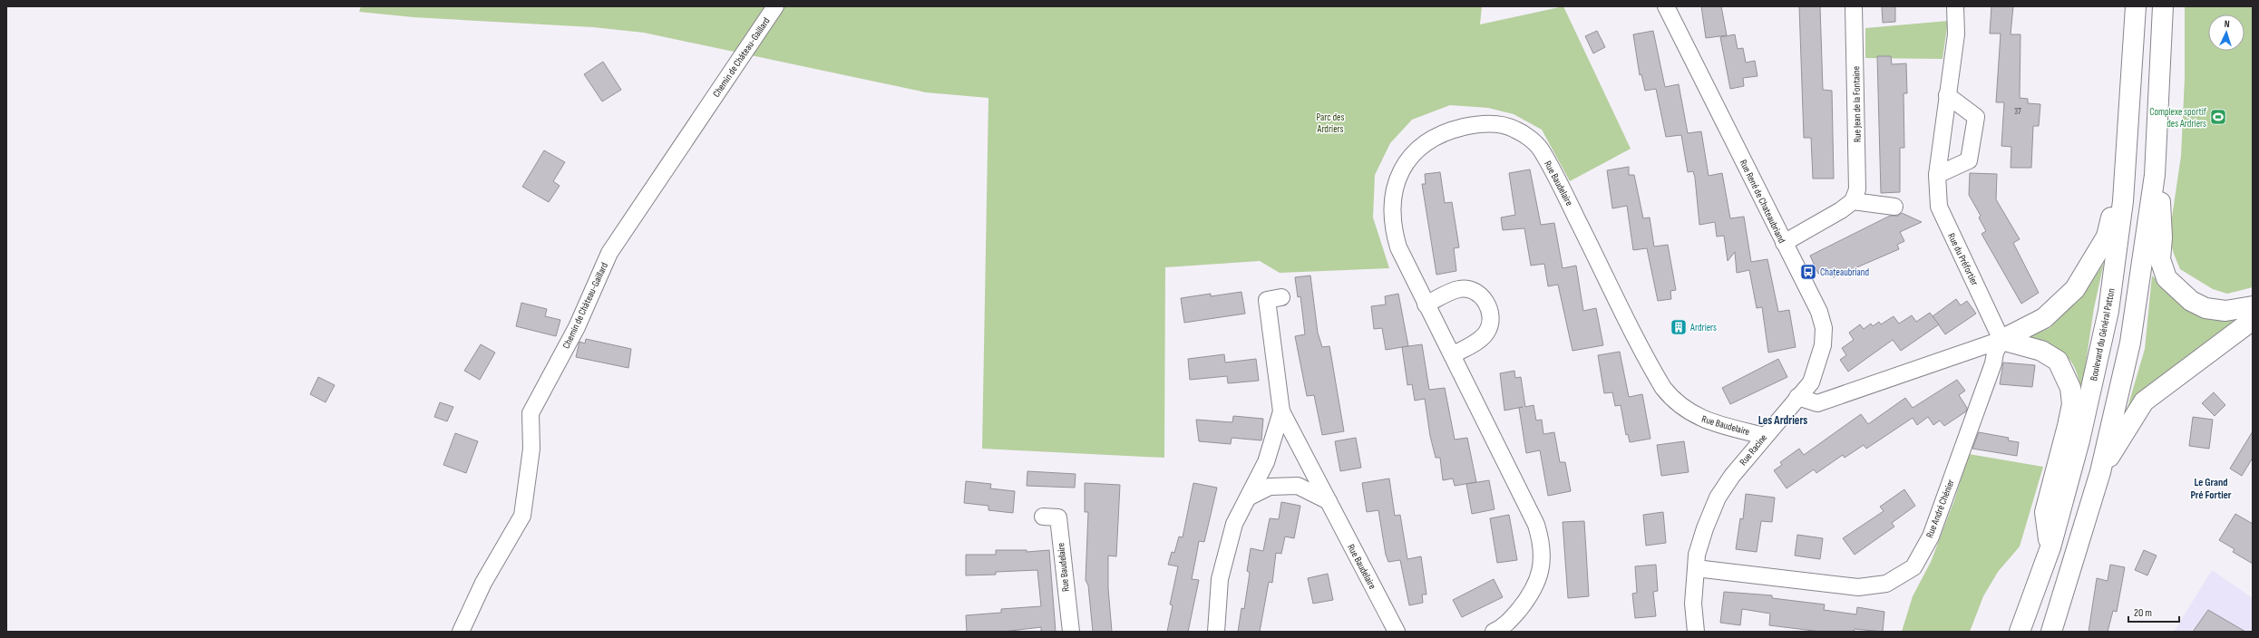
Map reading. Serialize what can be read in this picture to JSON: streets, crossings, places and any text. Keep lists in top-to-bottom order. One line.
{"streets":{"highway":["Boulevard du Général Patton"],"street":["Chemin de Château-Gaillard","Rue Jean de la Fontaine","Rue Baudelaire","Rue René de Chateaubriand","Rue du Préfortier","Rue Racine","Rue André Chénier"]},"crossings":[["Rue Baudelaire","Rue Racine"],["Rue René de Chateaubriand","Rue Racine"],["Rue du Préfortier","Rue André Chénier"],["Rue Racine","Rue André Chénier"]],"districts":["Les Ardriers","Le Grand Pré Fortier"],"parks":["Parc des Ardriers"],"places":{"sports":["Complexe sportif des Ardriers"],"bus stop":["Chateaubriand"],"building":["Ardriers"]},"house_numbers":["37"],"scale_bar":"20 m","north":"top"}
